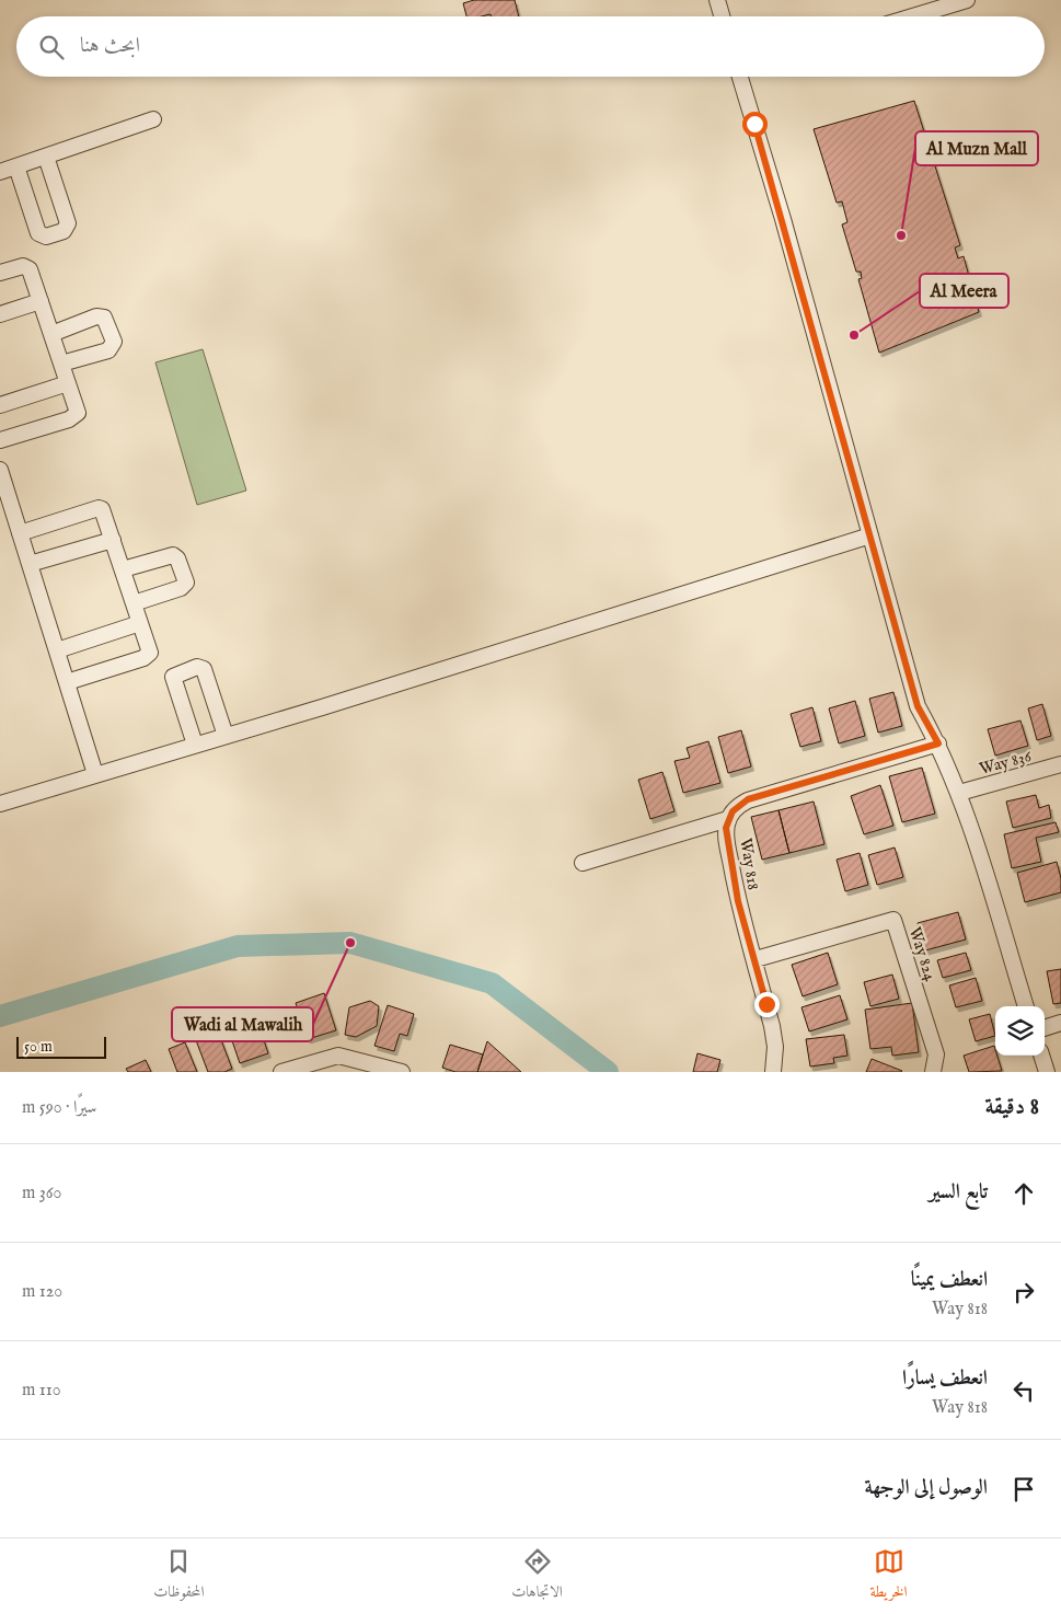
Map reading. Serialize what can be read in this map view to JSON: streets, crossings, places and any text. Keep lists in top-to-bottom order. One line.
{"streets":{"street":["Way 836","Way 818","Way 824"]},"crossings":[["Way 818","Way 824"]],"places":["Al Muzn Mall","Al Meera","Wadi al Mawalih"],"scale_bar":"50 m","page":{"search":"ابحث هنا","scale":"50 m","heading":["8 دقيقة","سيرًا · 590 m"],"list":[["تابع السير","360 m"],["انعطف يمينًا","Way 818","120 m"],["انعطف يسارًا","Way 818","110 m"],"الوصول إلى الوجهة"],"nav":["الخريطة","الاتجاهات","المحفوظات"]}}
